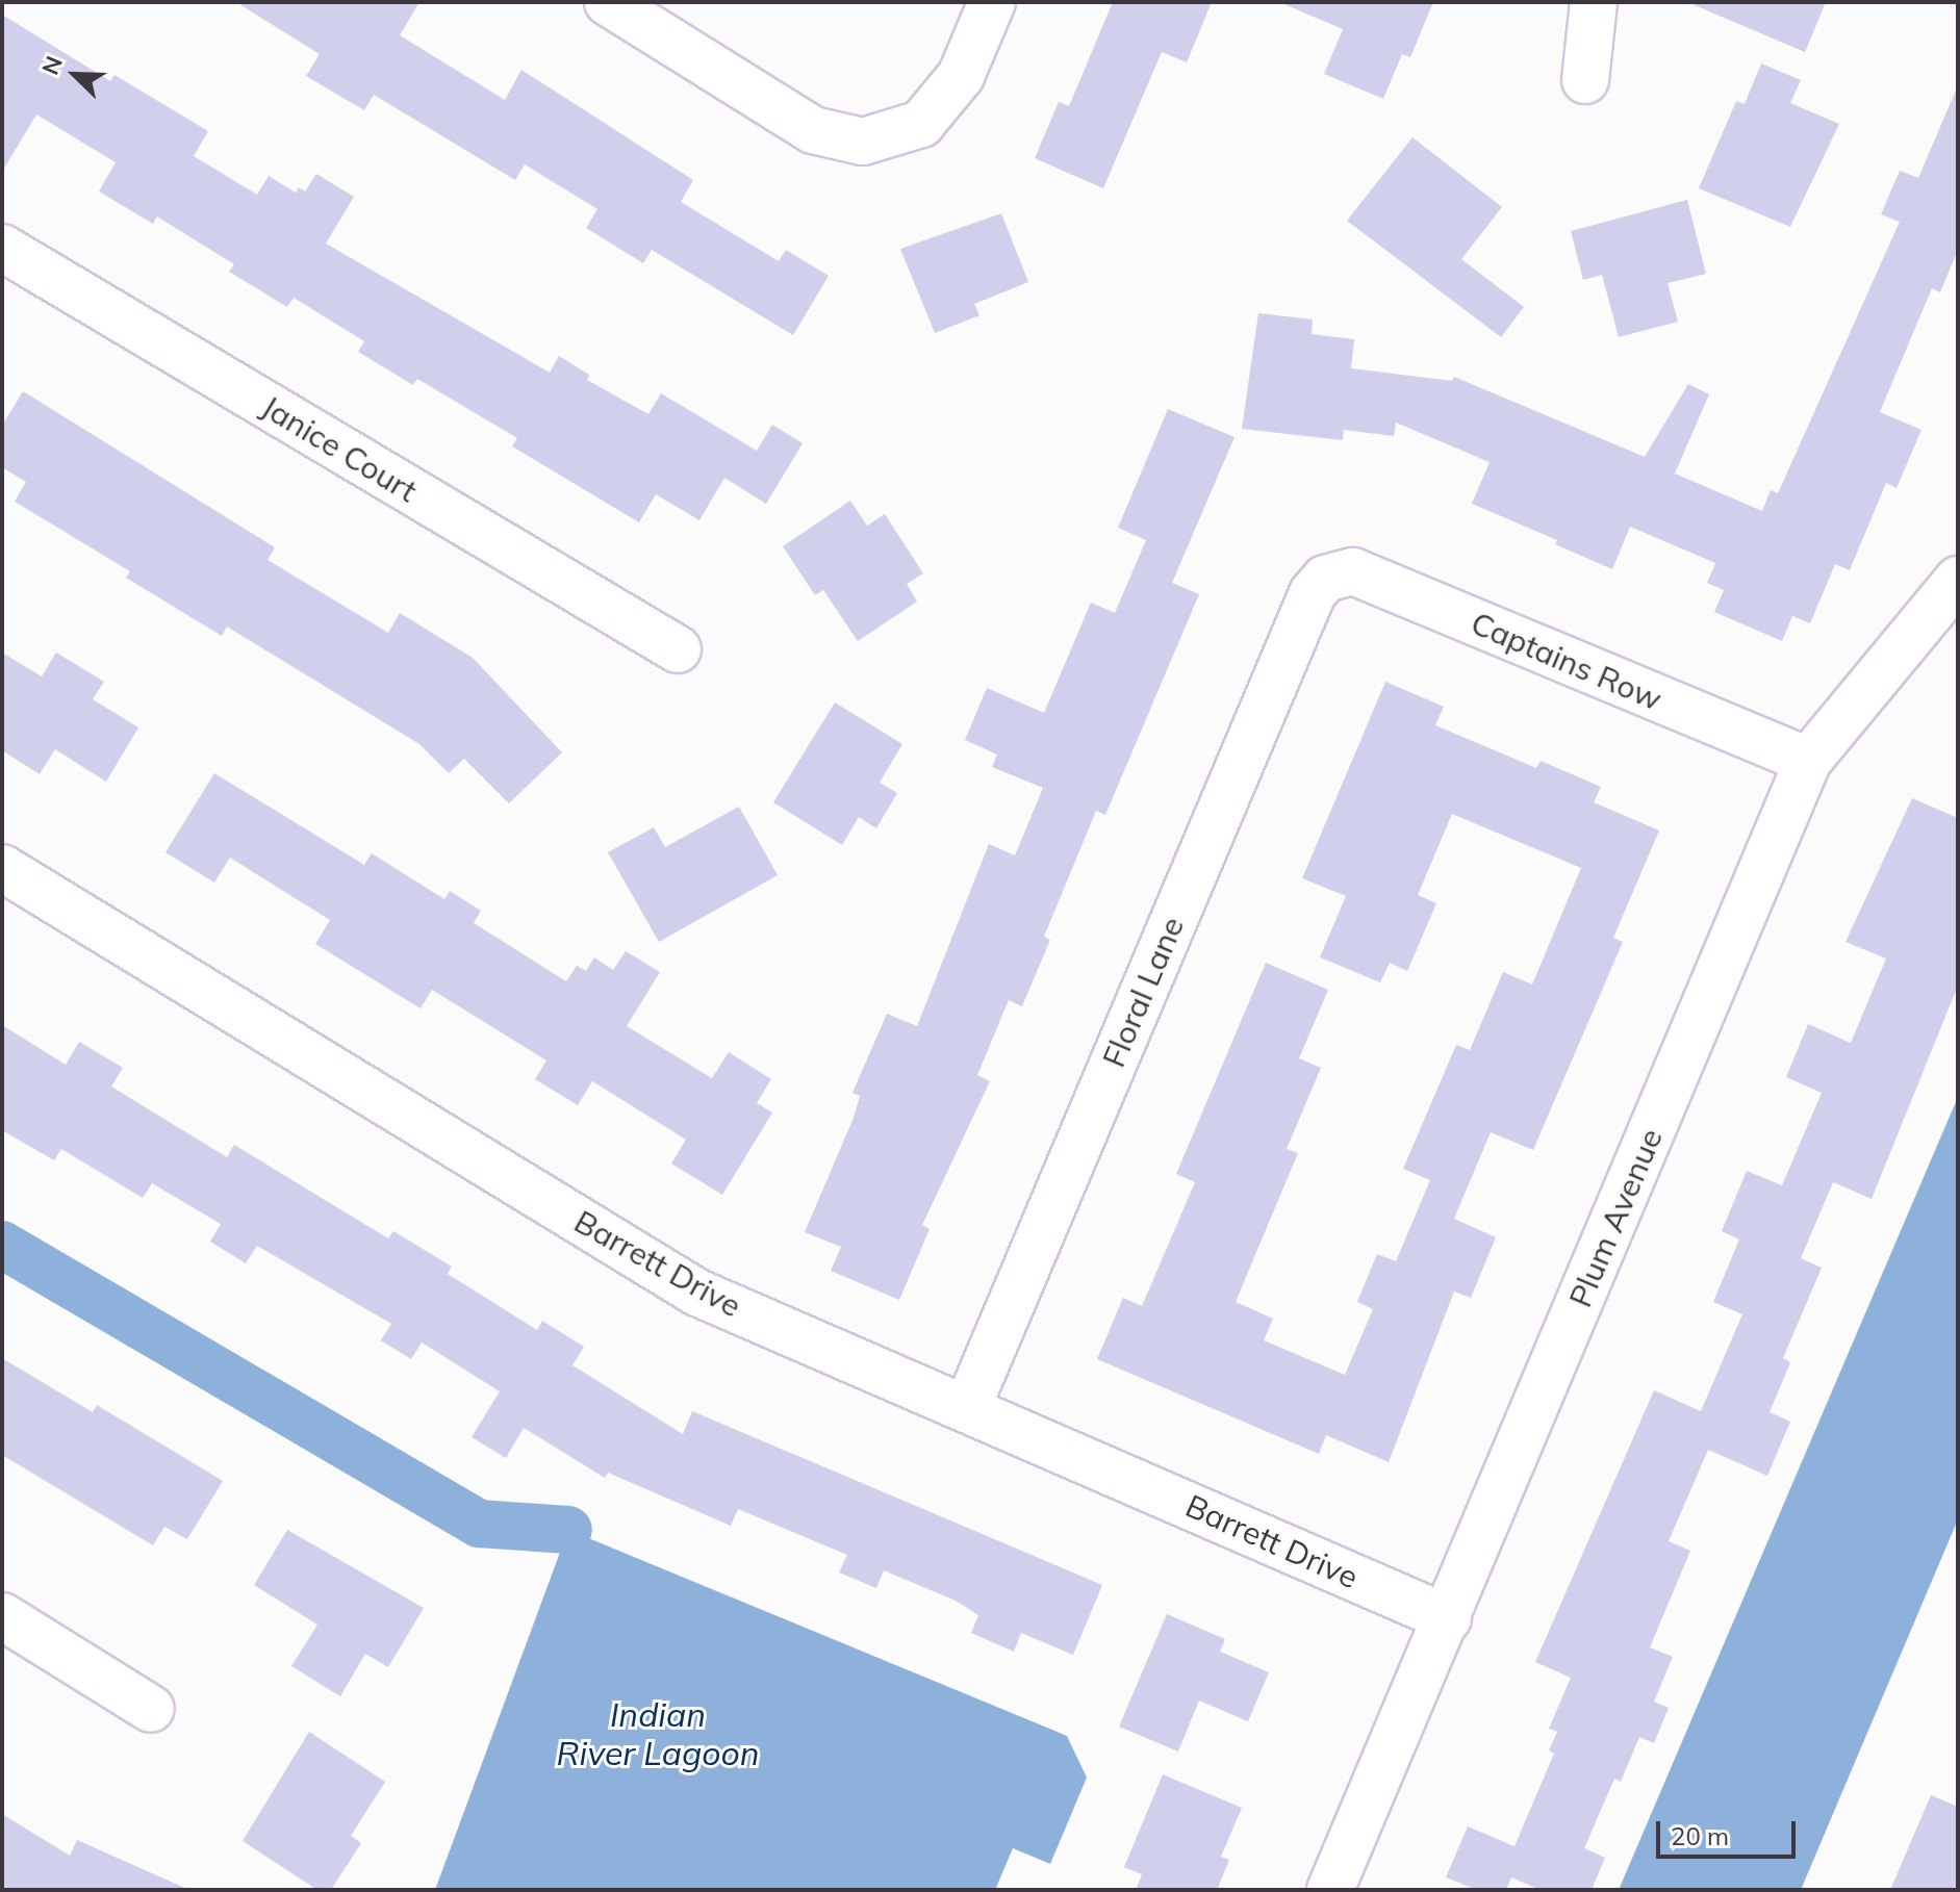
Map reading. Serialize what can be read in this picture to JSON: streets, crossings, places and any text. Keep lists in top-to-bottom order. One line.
{"streets":{"street":["Janice Court","Captains Row","Floral Lane","Plum Avenue","Barrett Drive"]},"crossings":[["Captains Row","Floral Lane"],["Captains Row","Plum Avenue"],["Floral Lane","Barrett Drive"],["Plum Avenue","Barrett Drive"]],"water":["Indian River Lagoon"],"scale_bar":"20 m","north":"top left"}
